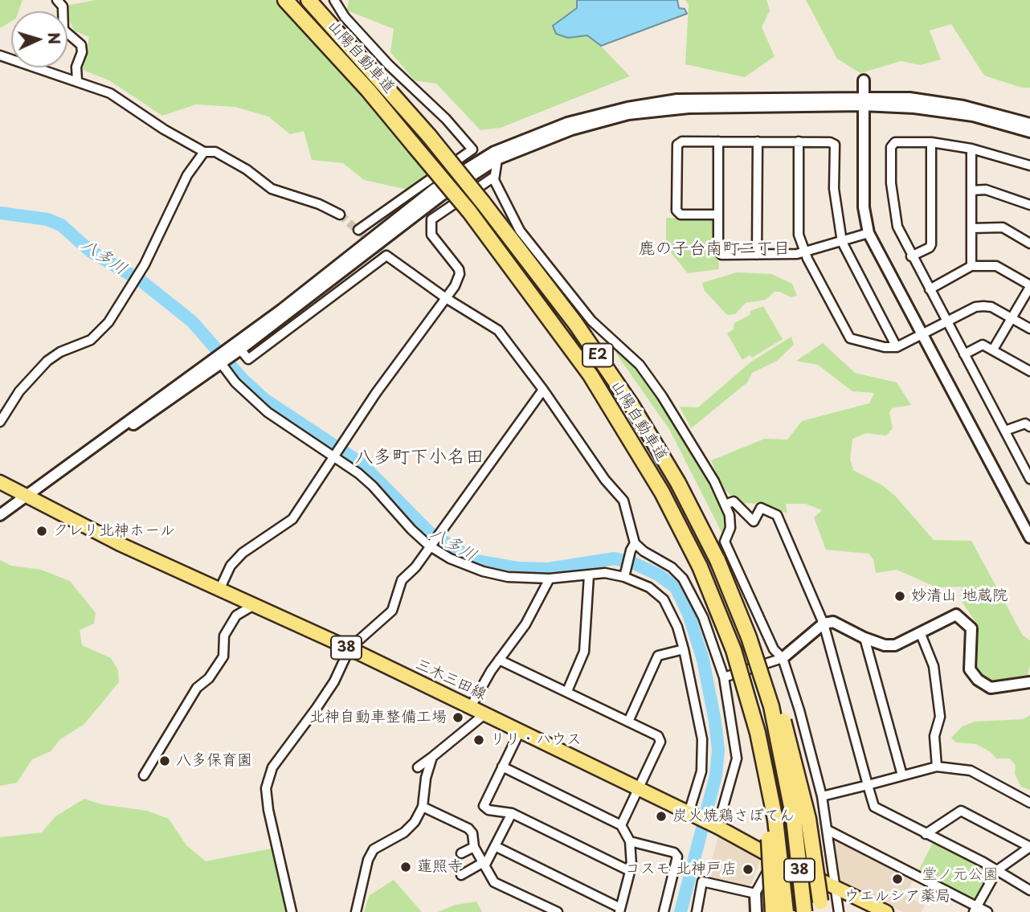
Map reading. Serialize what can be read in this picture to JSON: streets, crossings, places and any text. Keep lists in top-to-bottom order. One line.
{"streets":{"highway":["山陽自動車道","E2"],"main road":["38","三木三田線"]},"crossings":[["山陽自動車道","E2"]],"districts":["鹿の子台南町二丁目","八多町下小名田"],"water":["八多川"],"parks":["堂ノ元公園"],"places":["クレリ北神ホール","妙清山 地蔵院","北神自動車整備工場","リリ・ハウス","八多保育園","炭火焼鶏さぼてん","蓮照寺","コスモ 北神戸店","ウエルシア薬局"],"north":"right"}
